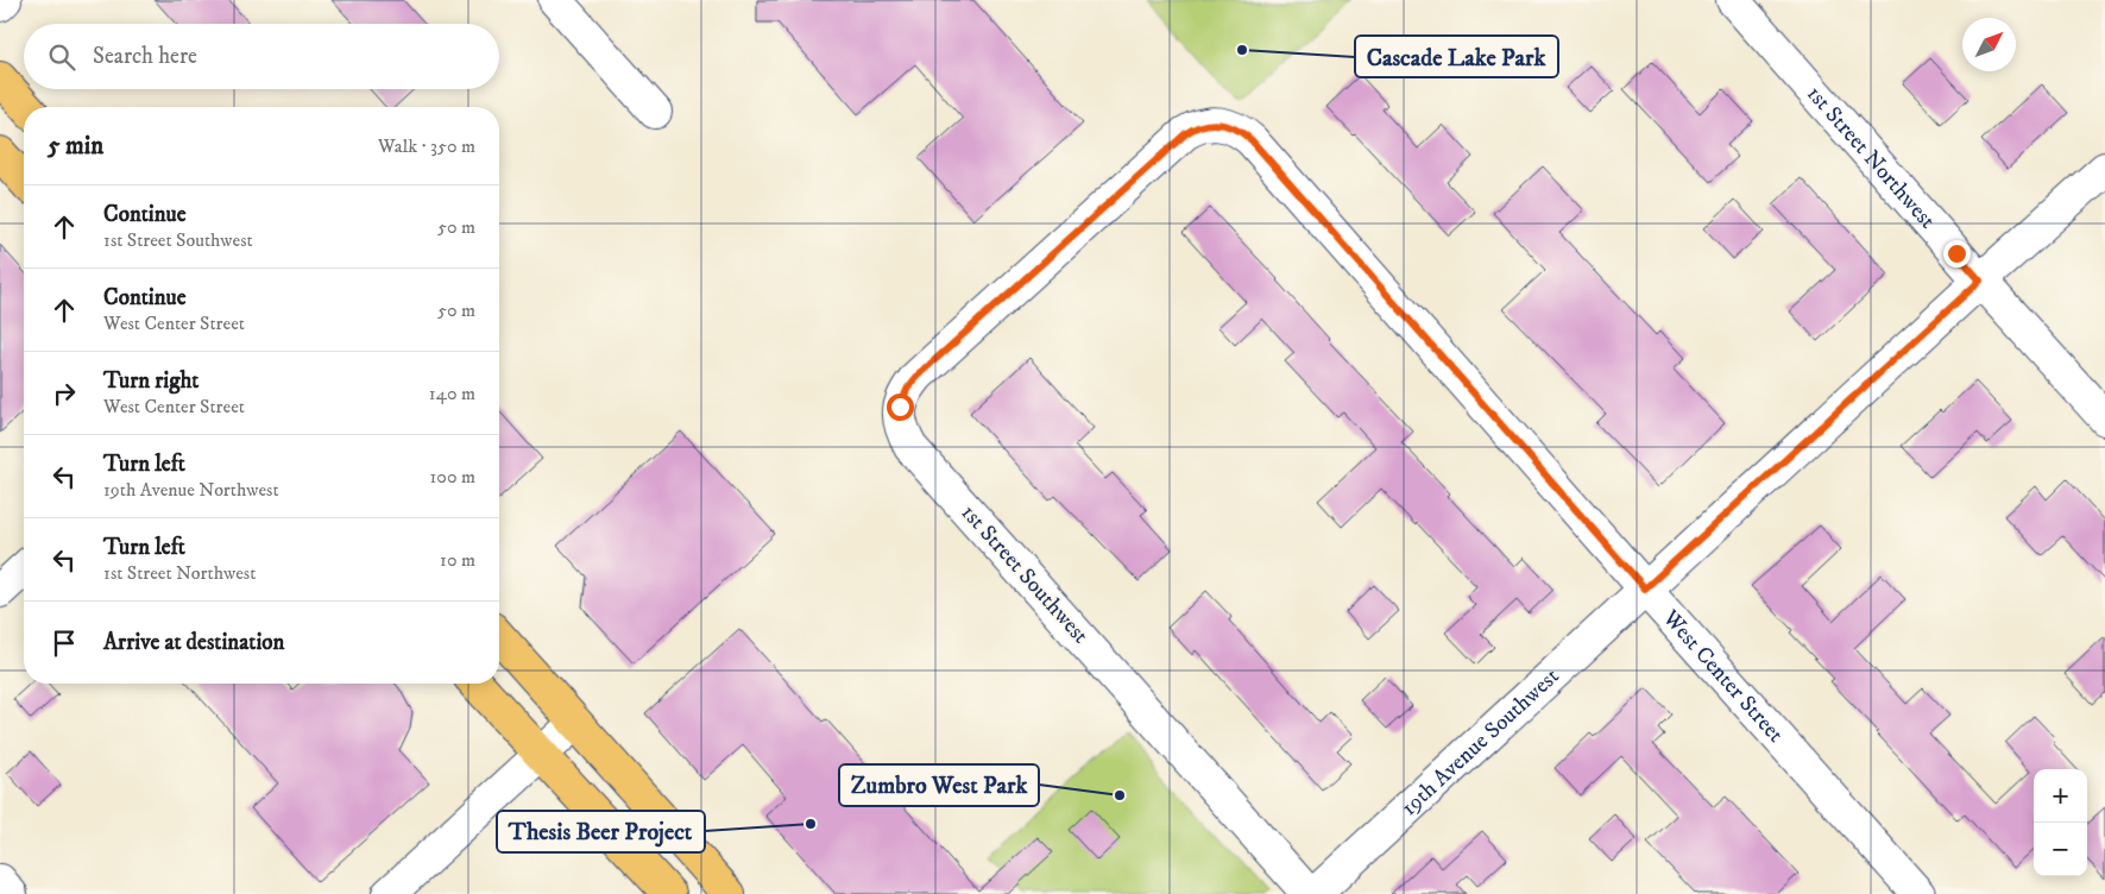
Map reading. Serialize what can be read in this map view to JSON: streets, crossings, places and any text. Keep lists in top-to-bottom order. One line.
{"streets":{"street":["1st Street Northwest","1st Street Southwest","West Center Street","19th Avenue Southwest"]},"crossings":[["1st Street Northwest","19th Avenue Southwest"],["1st Street Southwest","West Center Street"],["West Center Street","19th Avenue Southwest"]],"places":["Cascade Lake Park","Zumbro West Park","Thesis Beer Project"],"north":"top right","page":{"search":"Search here","heading":["5 min","Walk · 350 m"],"list":[["Continue","1st Street Southwest","50 m"],["Continue","West Center Street","50 m"],["Turn right","West Center Street","140 m"],["Turn left","19th Avenue Northwest","100 m"],["Turn left","1st Street Northwest","10 m"],"Arrive at destination"],"map_buttons":["+","−"]}}
